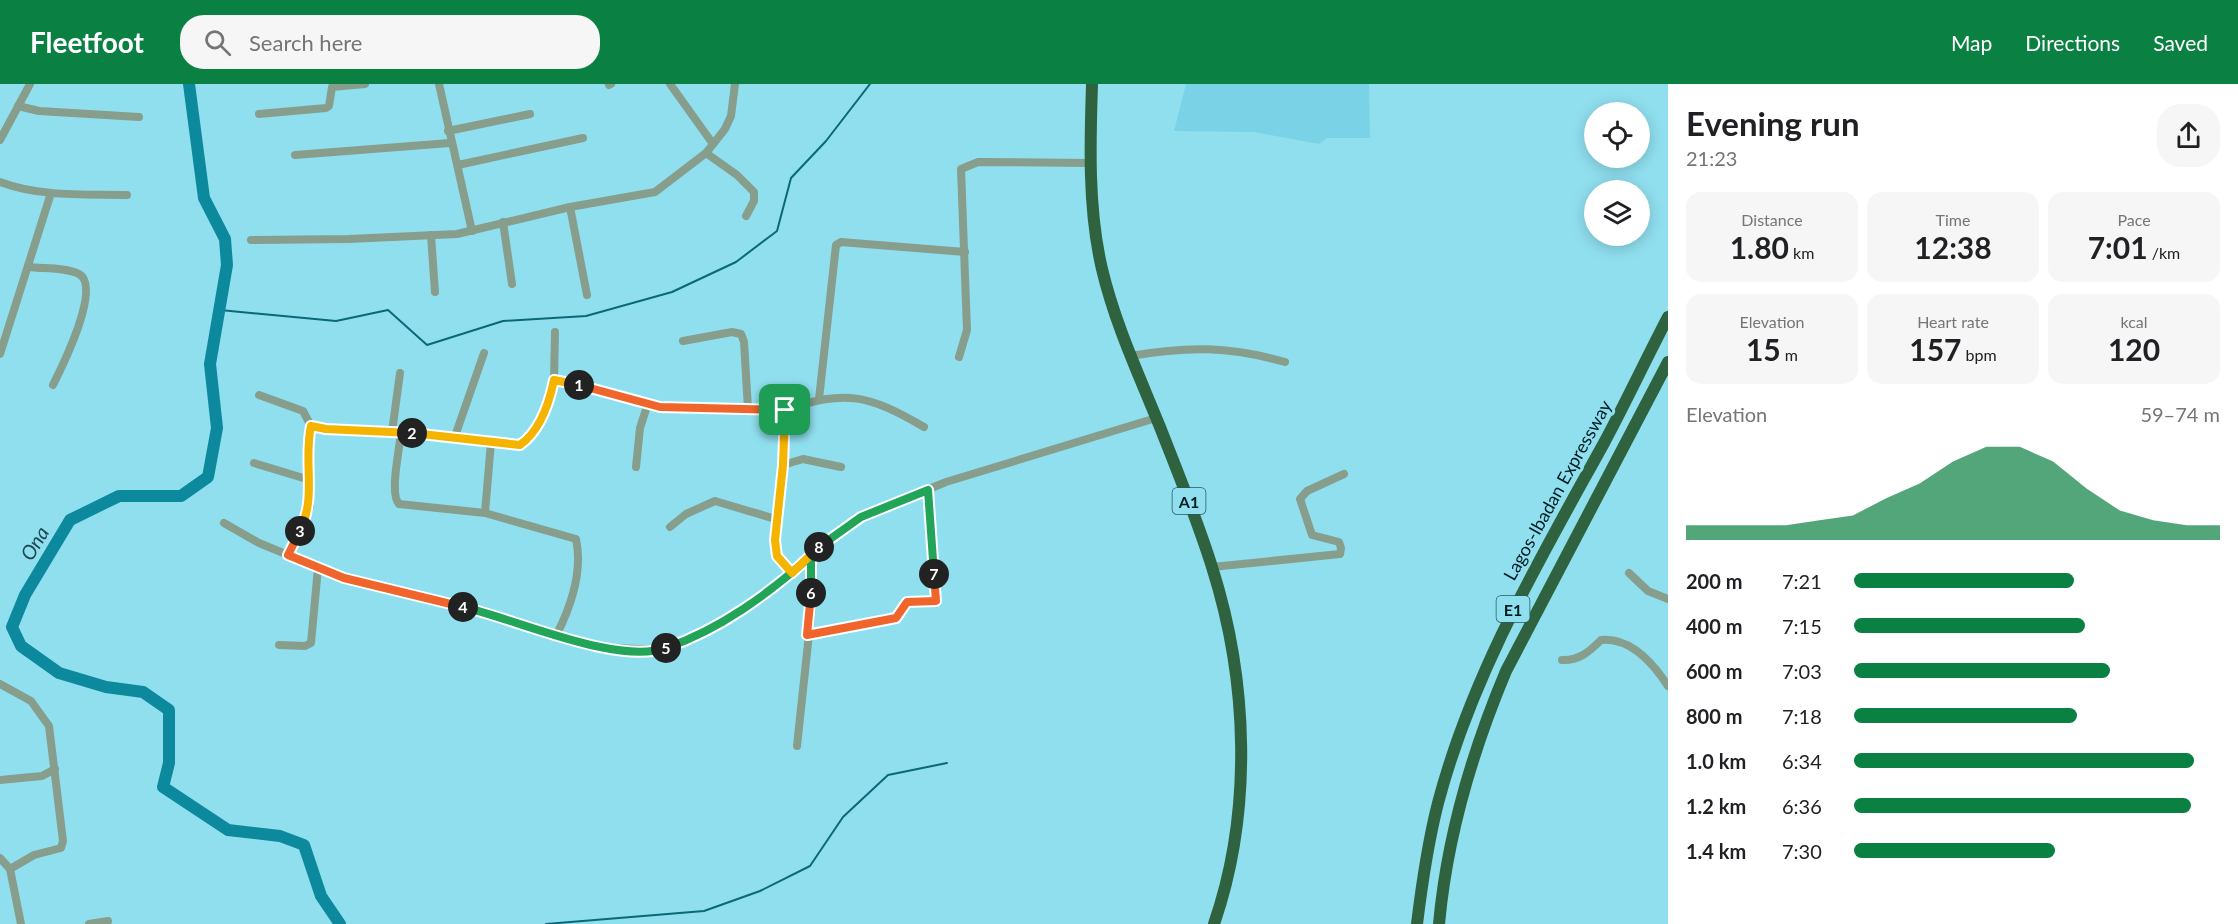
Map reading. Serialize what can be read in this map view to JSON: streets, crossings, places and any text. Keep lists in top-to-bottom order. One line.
{"streets":{"highway":["Lagos-Ibadan Expressway","A1","E1"]},"water":["Ona"],"page":{"header":"Fleetfoot","search":"Search here","nav":["Map","Directions","Saved"],"heading":["Evening run","21:23"],"stats":[["Distance","1.80 km"],["Time","12:38"],["Pace","7:01 /km"],["Elevation","15 m"],["Heart rate","157 bpm"],["kcal","120"]],"pins":["1","2","3","8","7","6","4","5"],"chart":["Elevation","59–74 m"],"list":[{"name":"200 m","note":"7:21"},{"name":"400 m","note":"7:15"},{"name":"600 m","note":"7:03"},{"name":"800 m","note":"7:18"},{"name":"1.0 km","note":"6:34"},{"name":"1.2 km","note":"6:36"},{"name":"1.4 km","note":"7:30"}]}}
